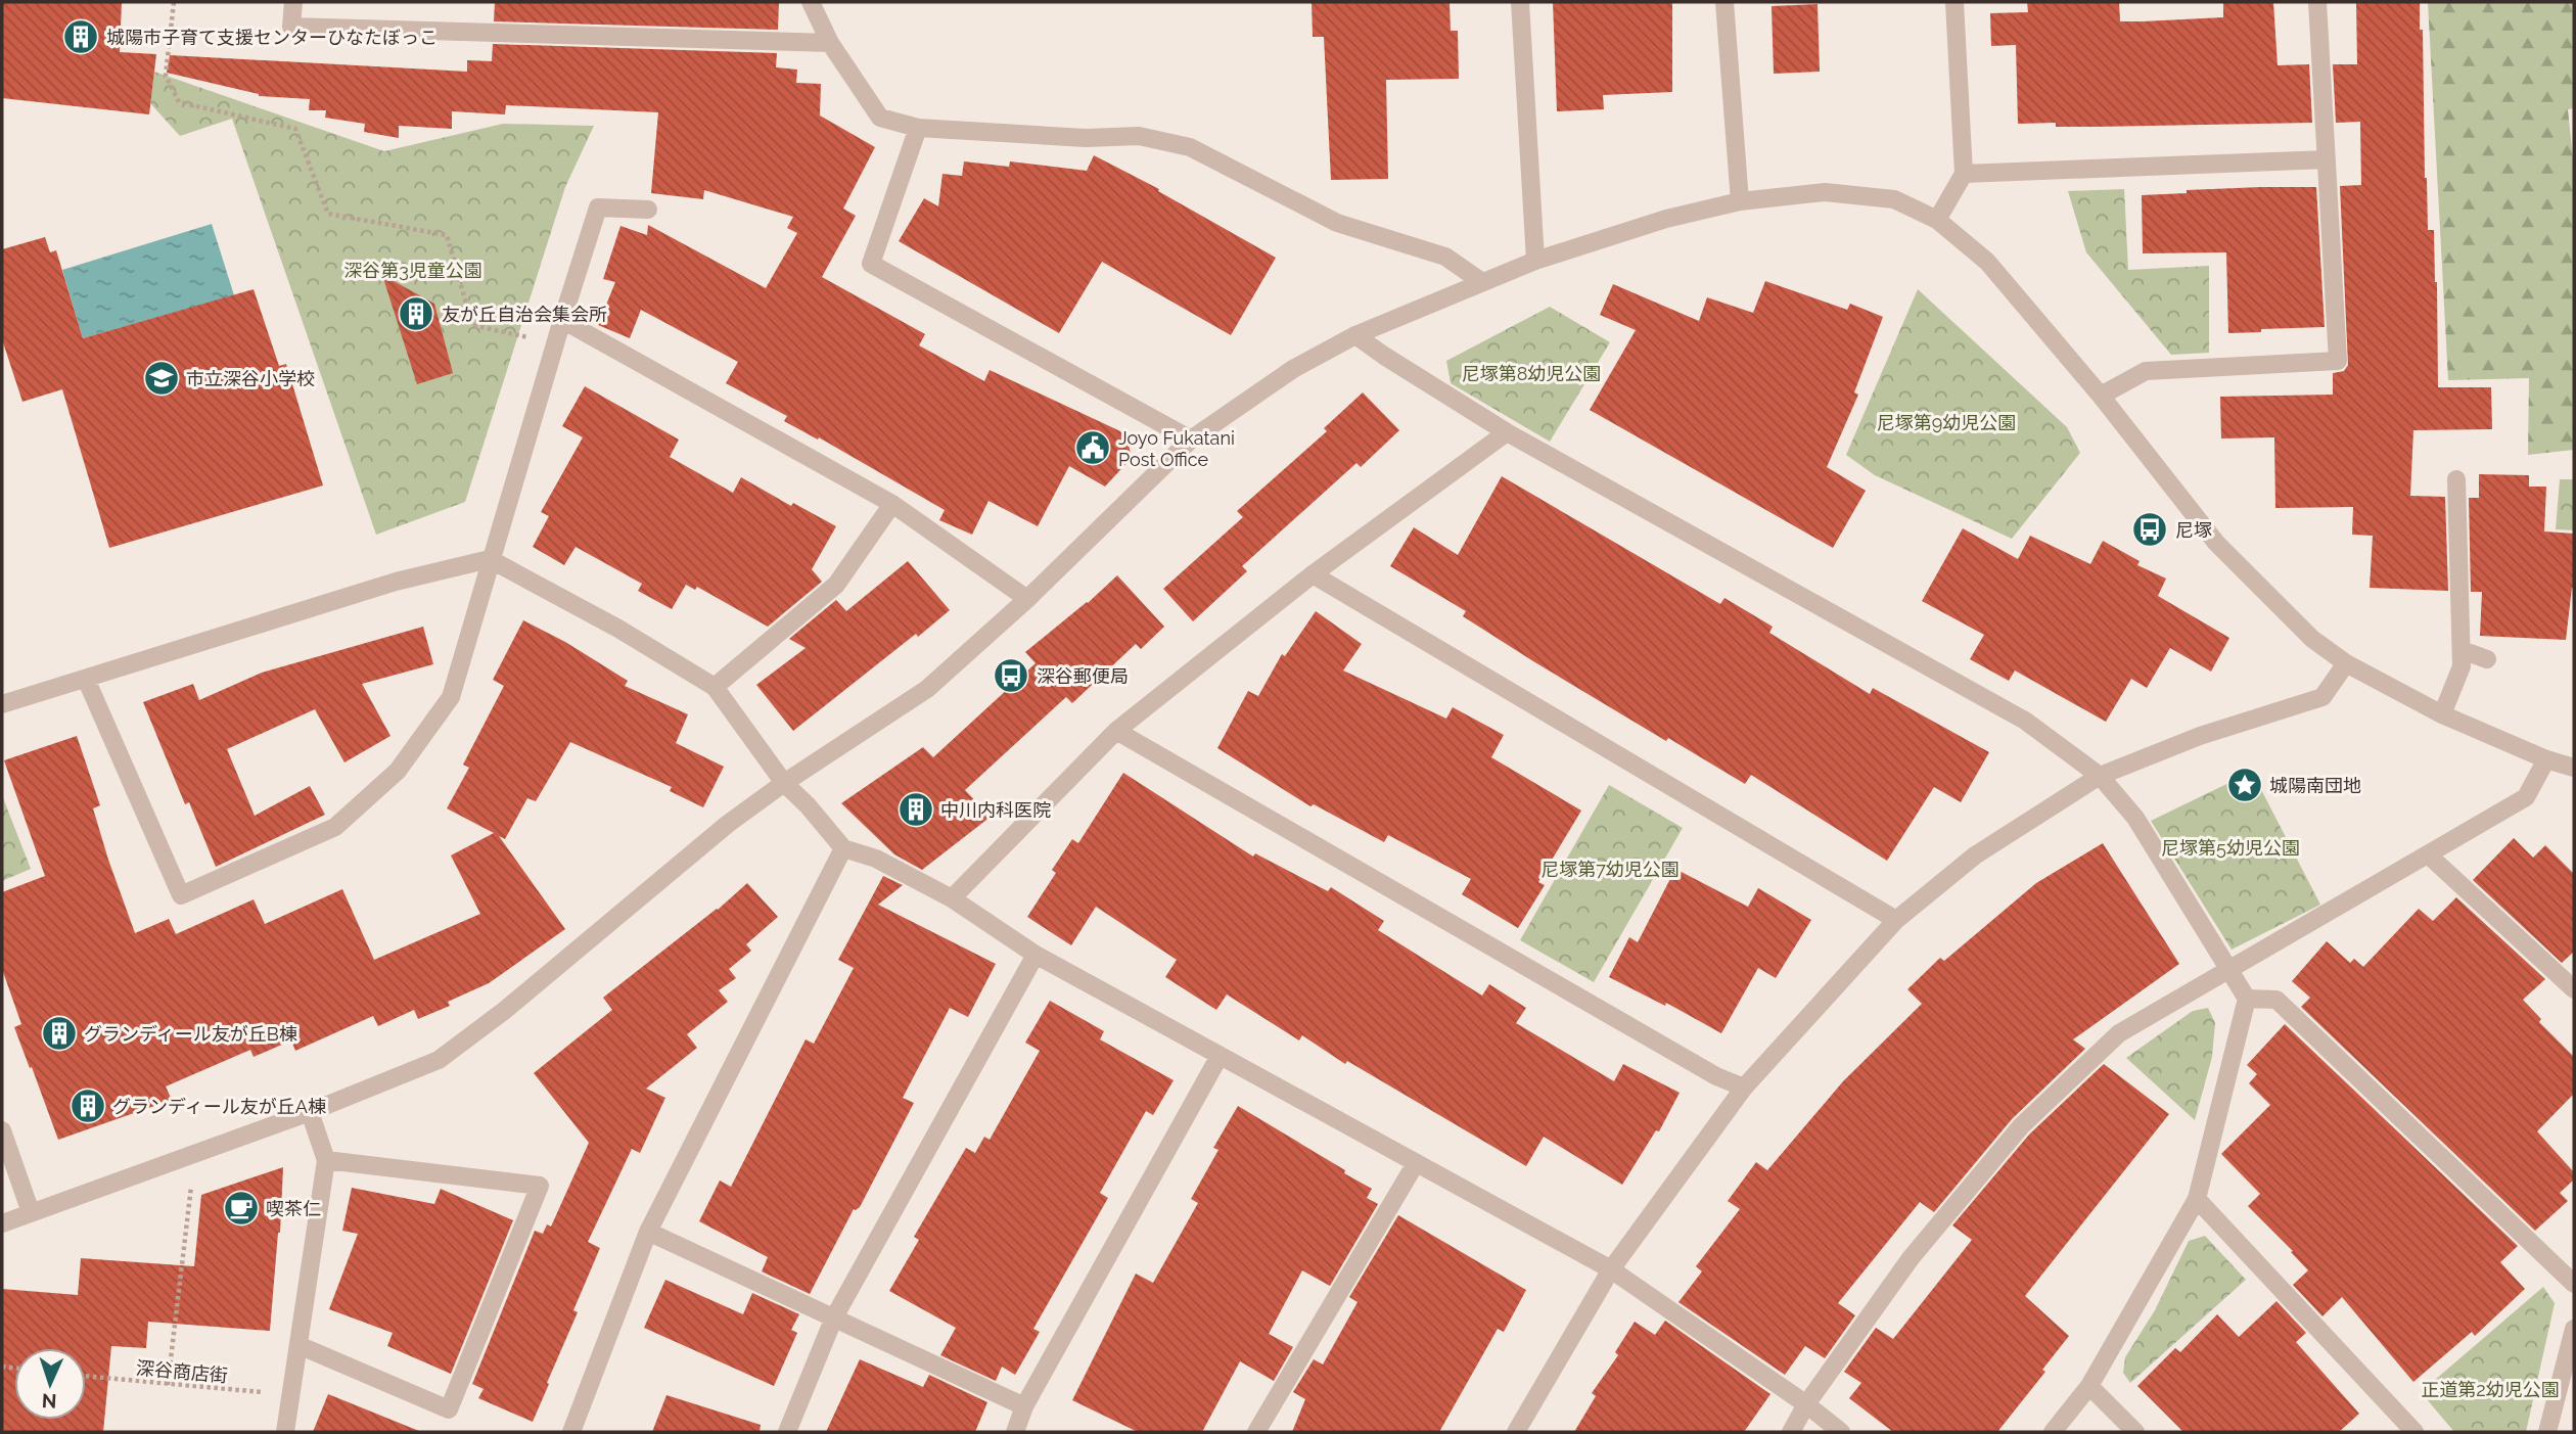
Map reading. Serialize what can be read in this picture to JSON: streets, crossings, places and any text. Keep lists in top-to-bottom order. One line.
{"streets":{"path":["深谷商店街"]},"parks":["深谷第3児童公園","尼塚第8幼児公園","尼塚第9幼児公園","尼塚第5幼児公園","尼塚第7幼児公園","正道第2幼児公園"],"places":{"building":["城陽市子育て支援センターひなたぼっこ","友が丘自治会集会所","中川内科医院","グランディール友が丘B棟","グランディール友が丘A棟"],"school or university":["市立深谷小学校"],"public building":["Joyo Fukatani Post Office"],"bus stop":["尼塚","深谷郵便局"],"place":["城陽南団地"],"cafe":["喫茶仁"]},"north":"bottom"}
